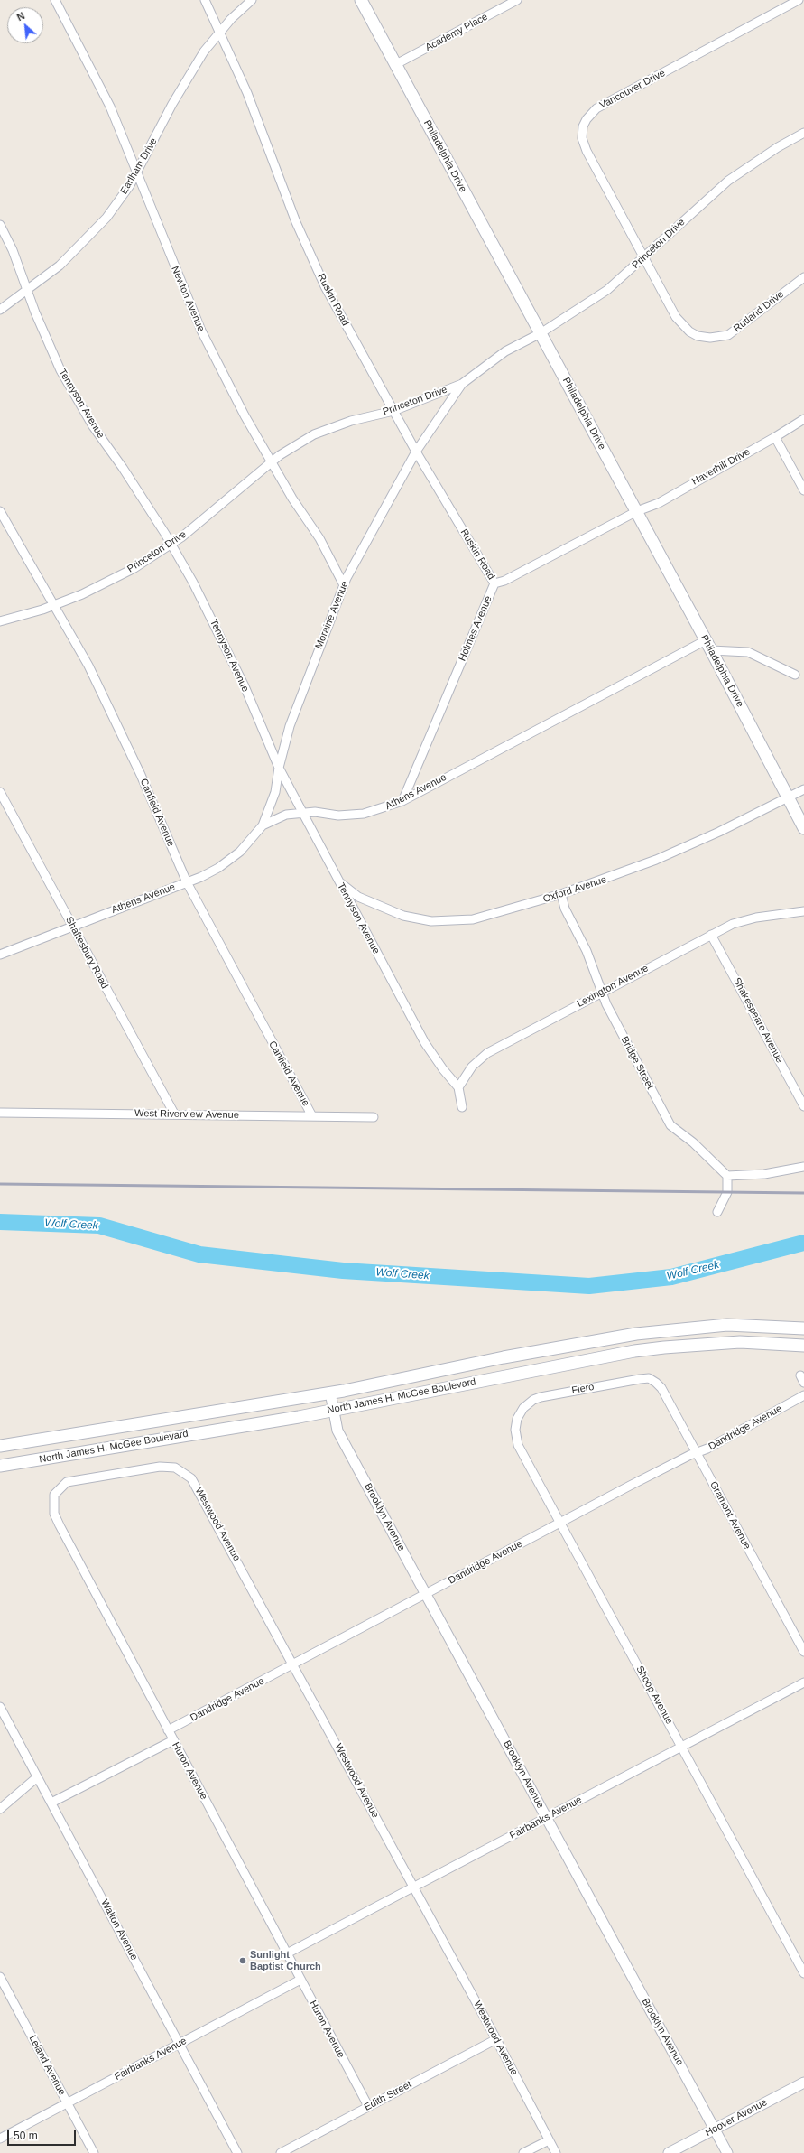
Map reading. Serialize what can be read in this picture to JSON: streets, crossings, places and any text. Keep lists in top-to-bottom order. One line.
{"streets":{"main road":["Philadelphia Drive","North James H. McGee Boulevard"],"street":["Academy Place","Vancouver Drive","Earlham Drive","Princeton Drive","Newton Avenue","Ruskin Road","Rutland Drive","Tennyson Avenue","Haverhill Drive","Moraine Avenue","Holmes Avenue","Athens Avenue","Canfield Avenue","Oxford Avenue","Shaftesbury Road","Lexington Avenue","Shakespeare Avenue","Bridge Street","West Riverview Avenue","Fiero","Dandridge Avenue","Gramont Avenue","Brooklyn Avenue","Westwood Avenue","Shoop Avenue","Huron Avenue","Fairbanks Avenue","Walton Avenue","Leland Avenue","Edith Street","Hoover Avenue"]},"crossings":[["Academy Place","Philadelphia Drive"],["Vancouver Drive","Princeton Drive"],["Vancouver Drive","Rutland Drive"],["Philadelphia Drive","Princeton Drive"],["Philadelphia Drive","Haverhill Drive"],["Philadelphia Drive","Holmes Avenue"],["Philadelphia Drive","Athens Avenue"],["Philadelphia Drive","Oxford Avenue"],["Earlham Drive","Newton Avenue"],["Earlham Drive","Ruskin Road"],["Earlham Drive","Tennyson Avenue"],["Princeton Drive","Newton Avenue"],["Princeton Drive","Ruskin Road"],["Princeton Drive","Rutland Drive"],["Princeton Drive","Tennyson Avenue"],["Princeton Drive","Moraine Avenue"],["Princeton Drive","Canfield Avenue"],["Newton Avenue","Moraine Avenue"],["Ruskin Road","Moraine Avenue"],["Ruskin Road","Holmes Avenue"],["Tennyson Avenue","Moraine Avenue"],["Tennyson Avenue","Athens Avenue"],["Tennyson Avenue","Oxford Avenue"],["Tennyson Avenue","Lexington Avenue"],["Haverhill Drive","Holmes Avenue"],["Moraine Avenue","Athens Avenue"],["Holmes Avenue","Athens Avenue"],["Athens Avenue","Canfield Avenue"],["Athens Avenue","Shaftesbury Road"],["Canfield Avenue","West Riverview Avenue"],["Oxford Avenue","Bridge Street"],["Shaftesbury Road","West Riverview Avenue"],["Lexington Avenue","Shakespeare Avenue"],["Lexington Avenue","Bridge Street"],["Fiero","Gramont Avenue"],["Fiero","Shoop Avenue"],["North James H. McGee Boulevard","Brooklyn Avenue"],["Dandridge Avenue","Gramont Avenue"],["Dandridge Avenue","Brooklyn Avenue"],["Dandridge Avenue","Westwood Avenue"],["Dandridge Avenue","Shoop Avenue"],["Dandridge Avenue","Huron Avenue"],["Brooklyn Avenue","Fairbanks Avenue"],["Brooklyn Avenue","Hoover Avenue"],["Westwood Avenue","Huron Avenue"],["Westwood Avenue","Fairbanks Avenue"],["Westwood Avenue","Edith Street"],["Shoop Avenue","Fairbanks Avenue"],["Huron Avenue","Fairbanks Avenue"],["Huron Avenue","Edith Street"],["Fairbanks Avenue","Walton Avenue"],["Fairbanks Avenue","Leland Avenue"]],"water":["Wolf Creek"],"places":["Sunlight Baptist Church"],"scale_bar":"50 m","north":"top left"}
